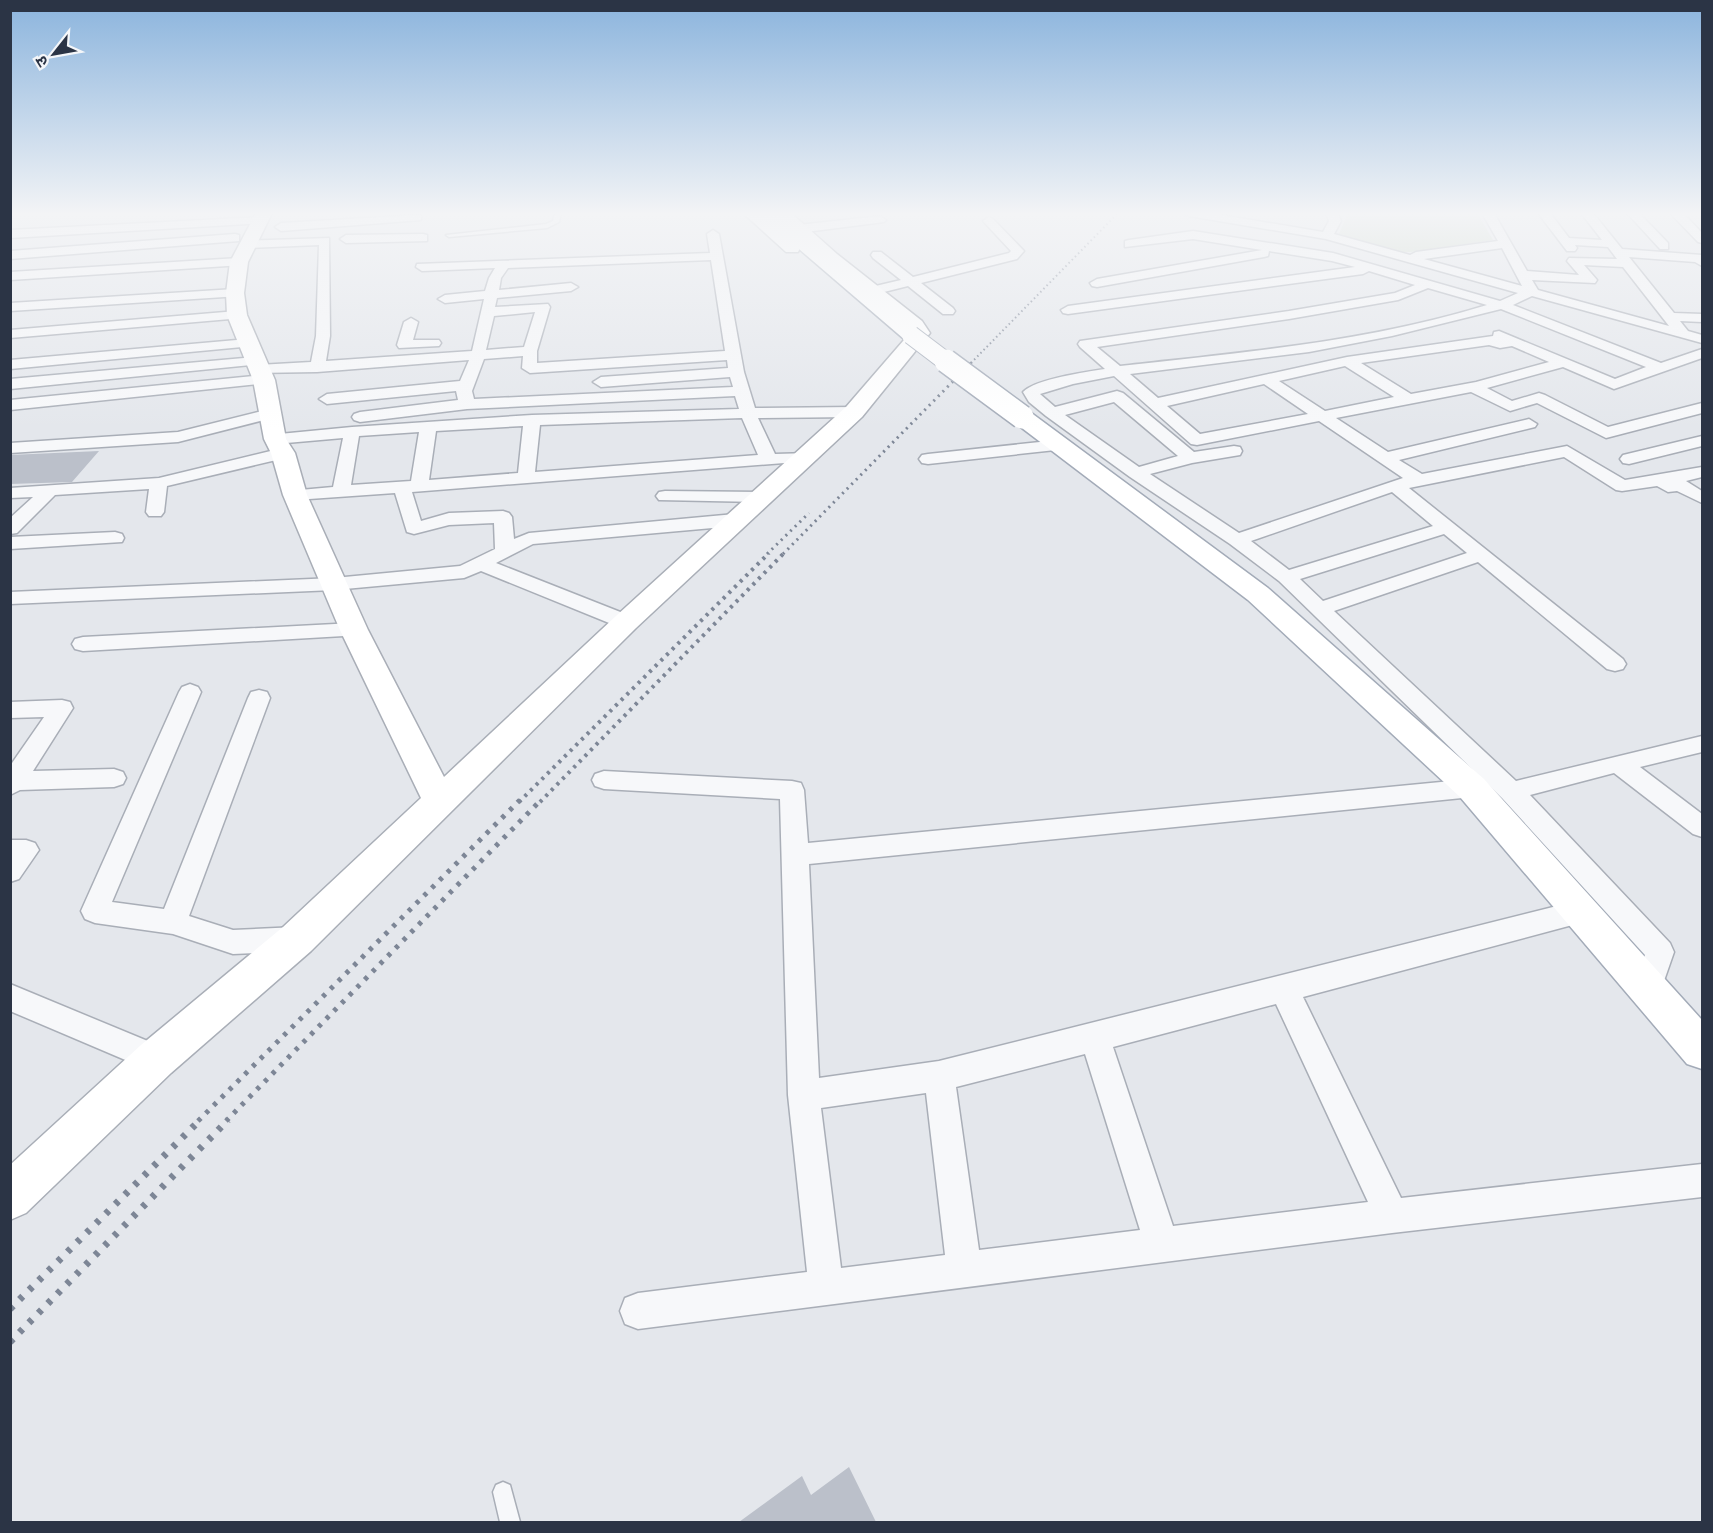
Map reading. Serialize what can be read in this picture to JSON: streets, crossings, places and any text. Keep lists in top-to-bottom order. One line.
{"north":"bottom left"}
